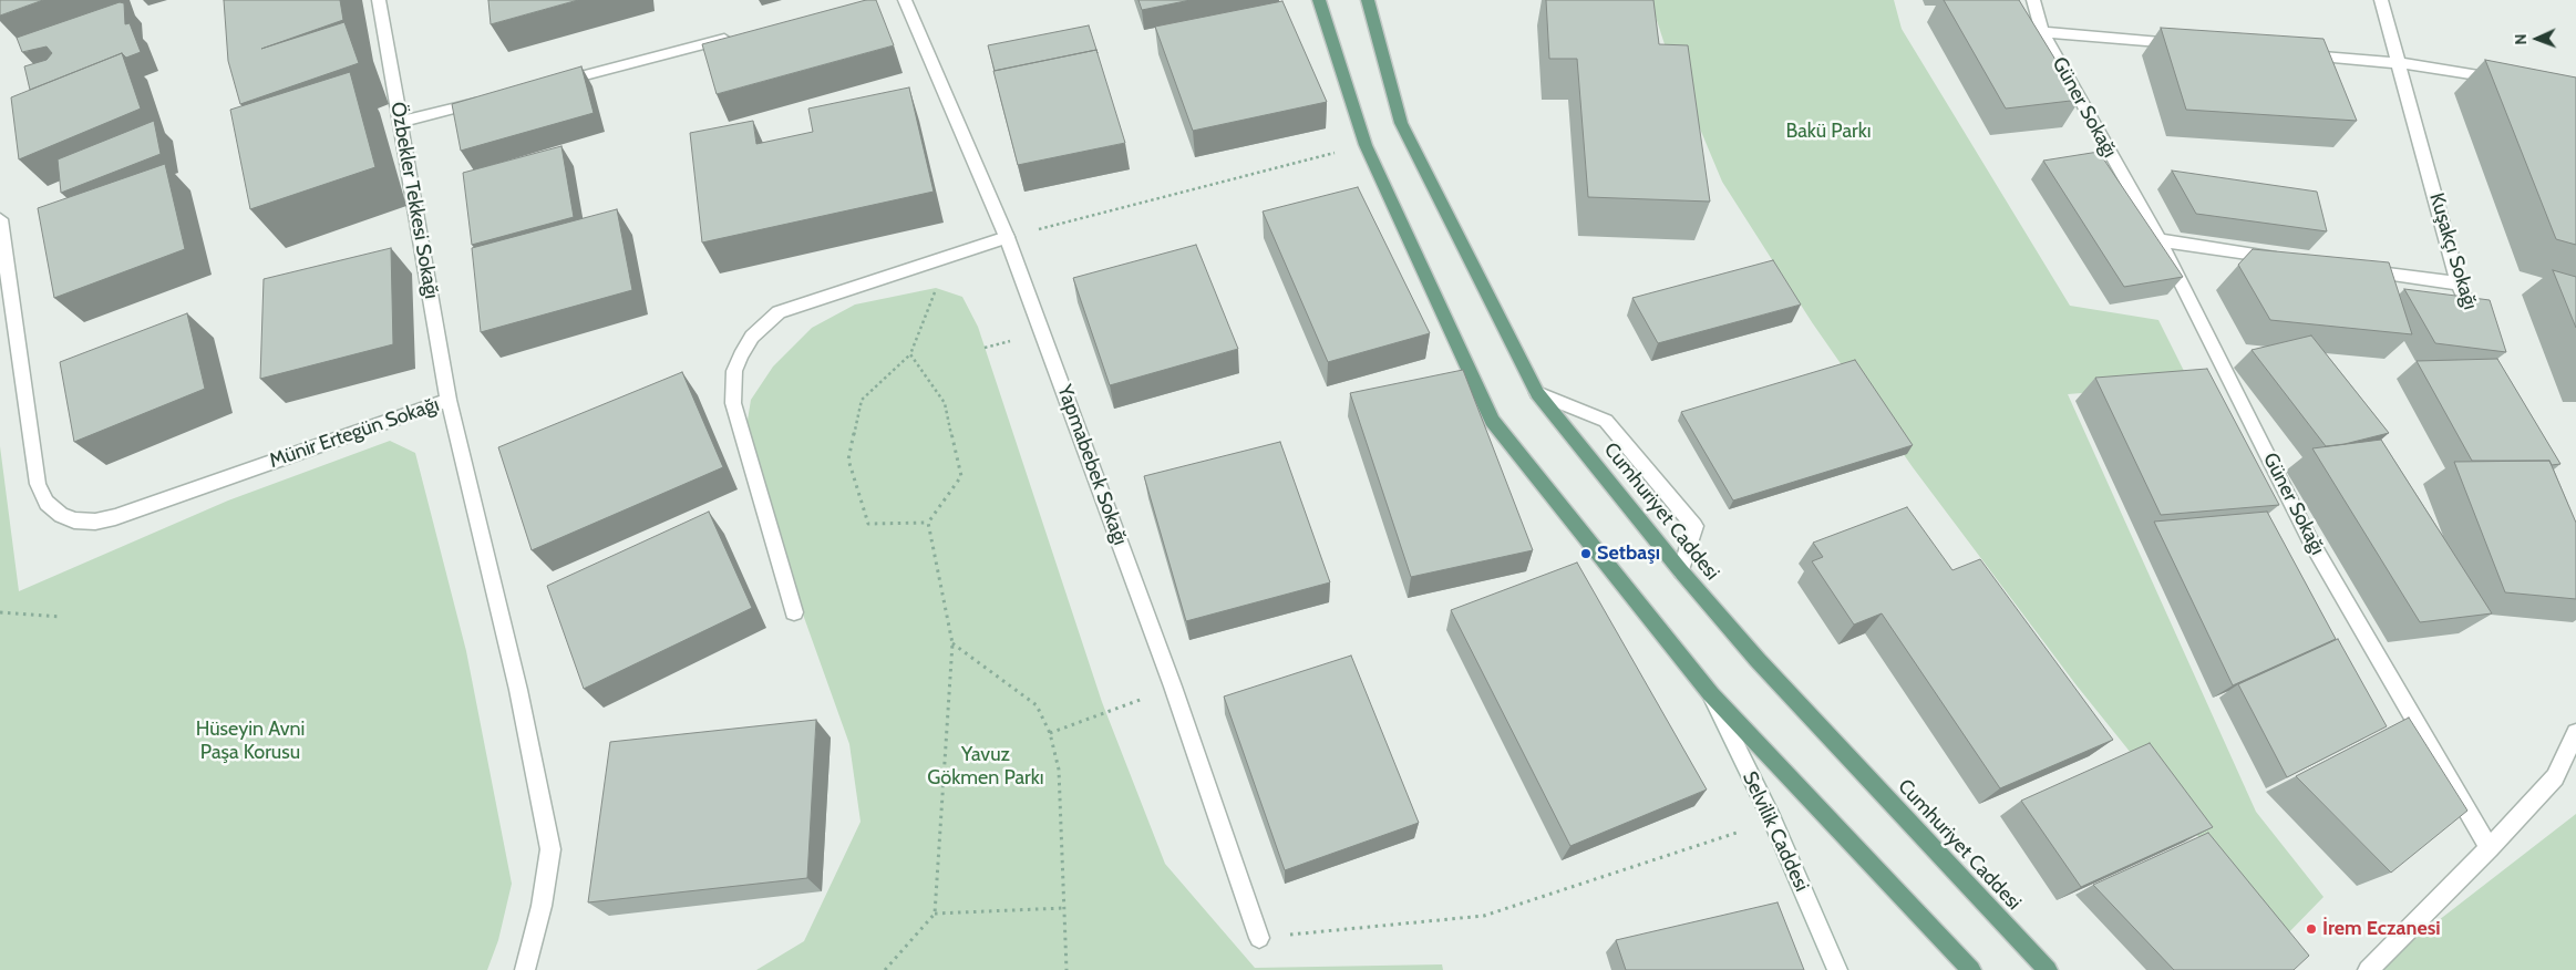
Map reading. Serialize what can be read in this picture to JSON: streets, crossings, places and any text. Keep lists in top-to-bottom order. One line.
{"streets":{"main road":["Cumhuriyet Caddesi"],"street":["Güner Sokağı","Özbekler Tekkesi Sokağı","Kuşakçı Sokağı","Münir Ertegün Sokağı","Yapmabebek Sokağı","Selvilik Caddesi"]},"crossings":[["Özbekler Tekkesi Sokağı","Münir Ertegün Sokağı"]],"parks":["Bakü Parkı","Hüseyin Avni Paşa Korusu","Yavuz Gökmen Parkı"],"places":["Setbaşı","İrem Eczanesi"],"north":"left"}
